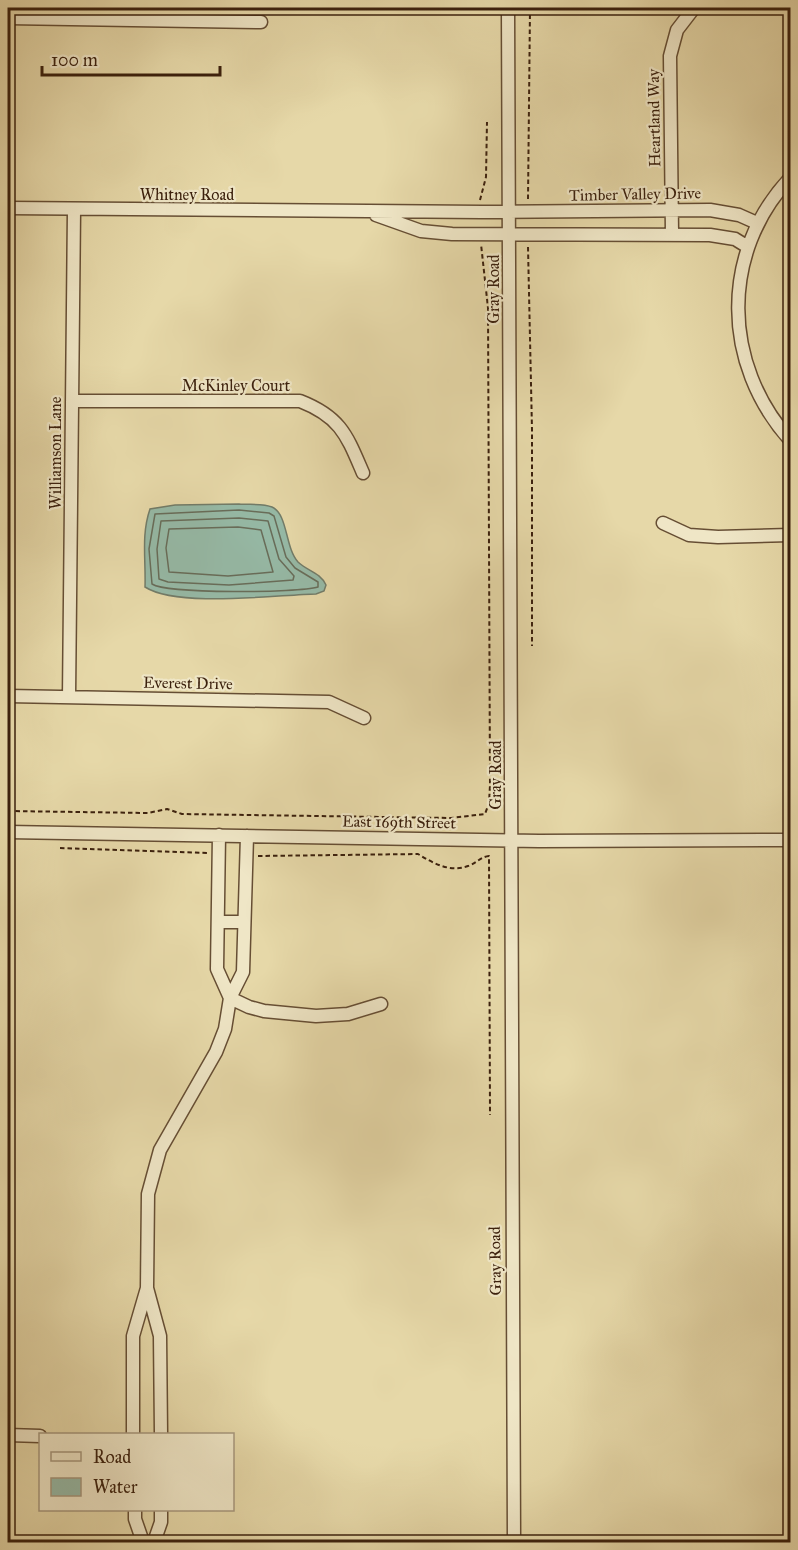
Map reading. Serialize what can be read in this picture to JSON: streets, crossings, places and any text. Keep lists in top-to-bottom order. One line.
{"streets":{"street":["Heartland Way","Whitney Road","Timber Valley Drive","Gray Road","McKinley Court","Williamson Lane","Everest Drive","East 169th Street"]},"crossings":[["Heartland Way","Timber Valley Drive"],["Whitney Road","Timber Valley Drive"],["Whitney Road","Gray Road"],["Whitney Road","Williamson Lane"],["Timber Valley Drive","Gray Road"],["Gray Road","East 169th Street"],["McKinley Court","Williamson Lane"],["Williamson Lane","Everest Drive"]],"legend":["Road","Water"],"scale_bar":"100 m"}
